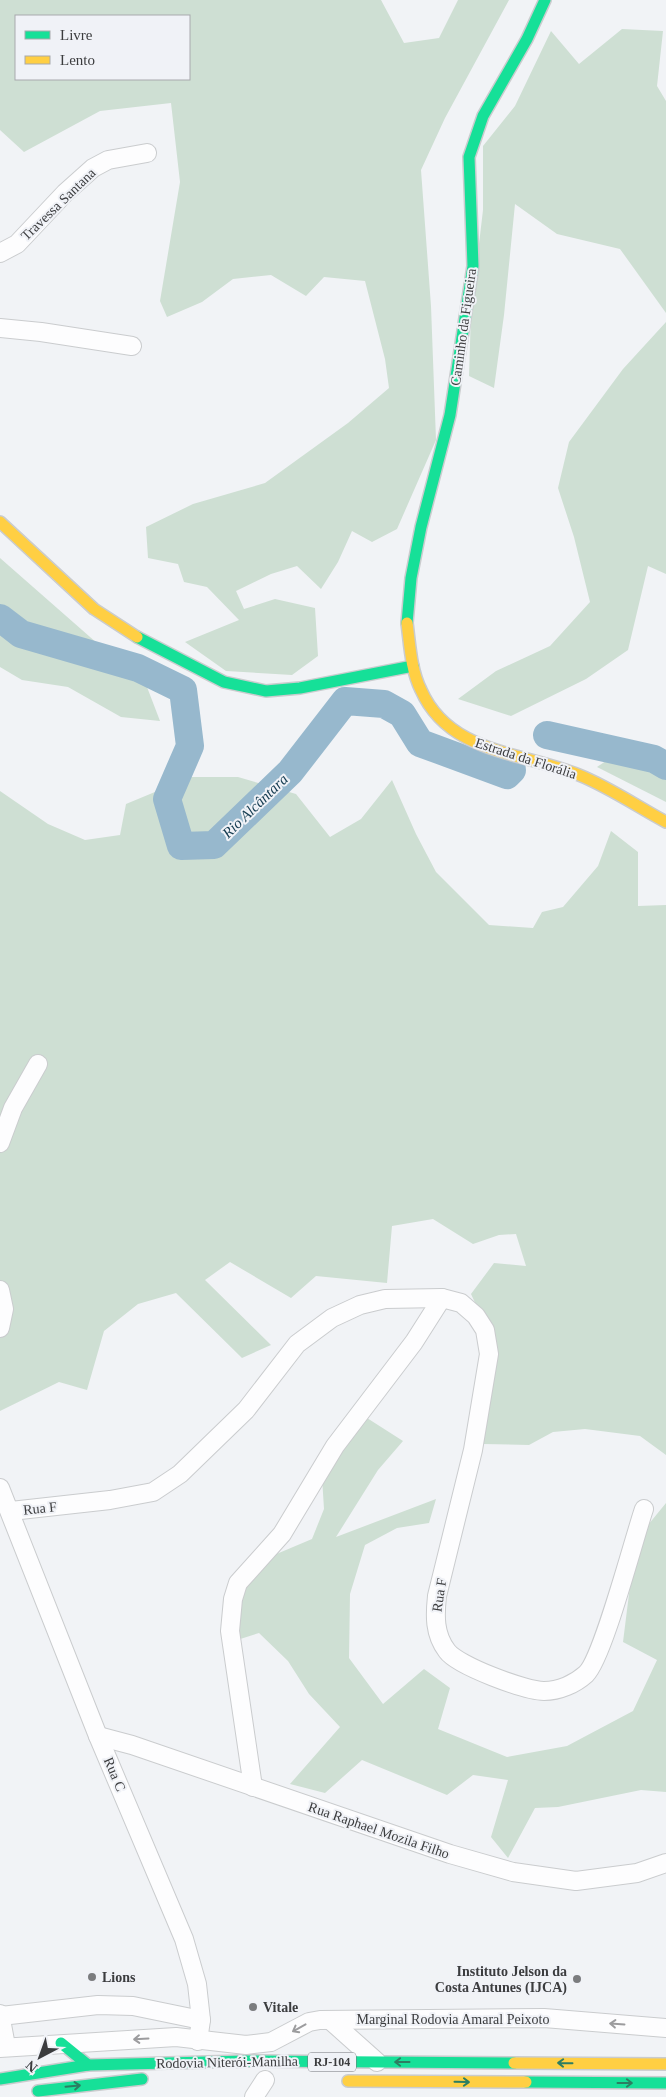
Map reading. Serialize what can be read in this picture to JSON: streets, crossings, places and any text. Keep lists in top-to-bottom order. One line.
{"streets":{"main road":["Caminho da Figueira","Estrada da Florália","Rodovia Niterói-Manilha","RJ-104"],"street":["Travessa Santana","Rua F","Rua C","Rua Raphael Mozila Filho","Marginal Rodovia Amaral Peixoto"]},"crossings":[["Caminho da Figueira","Estrada da Florália"],["Rua F","Rua C"],["Rua C","Rua Raphael Mozila Filho"],["Rua C","Marginal Rodovia Amaral Peixoto"],["Marginal Rodovia Amaral Peixoto","Rodovia Niterói-Manilha"]],"one_way":["Marginal Rodovia Amaral Peixoto"],"water":["Rio Alcântara"],"places":["Lions","Instituto Jelson da Costa Antunes (IJCA)","Vitale"],"legend":["Livre","Lento"],"north":"bottom left"}
